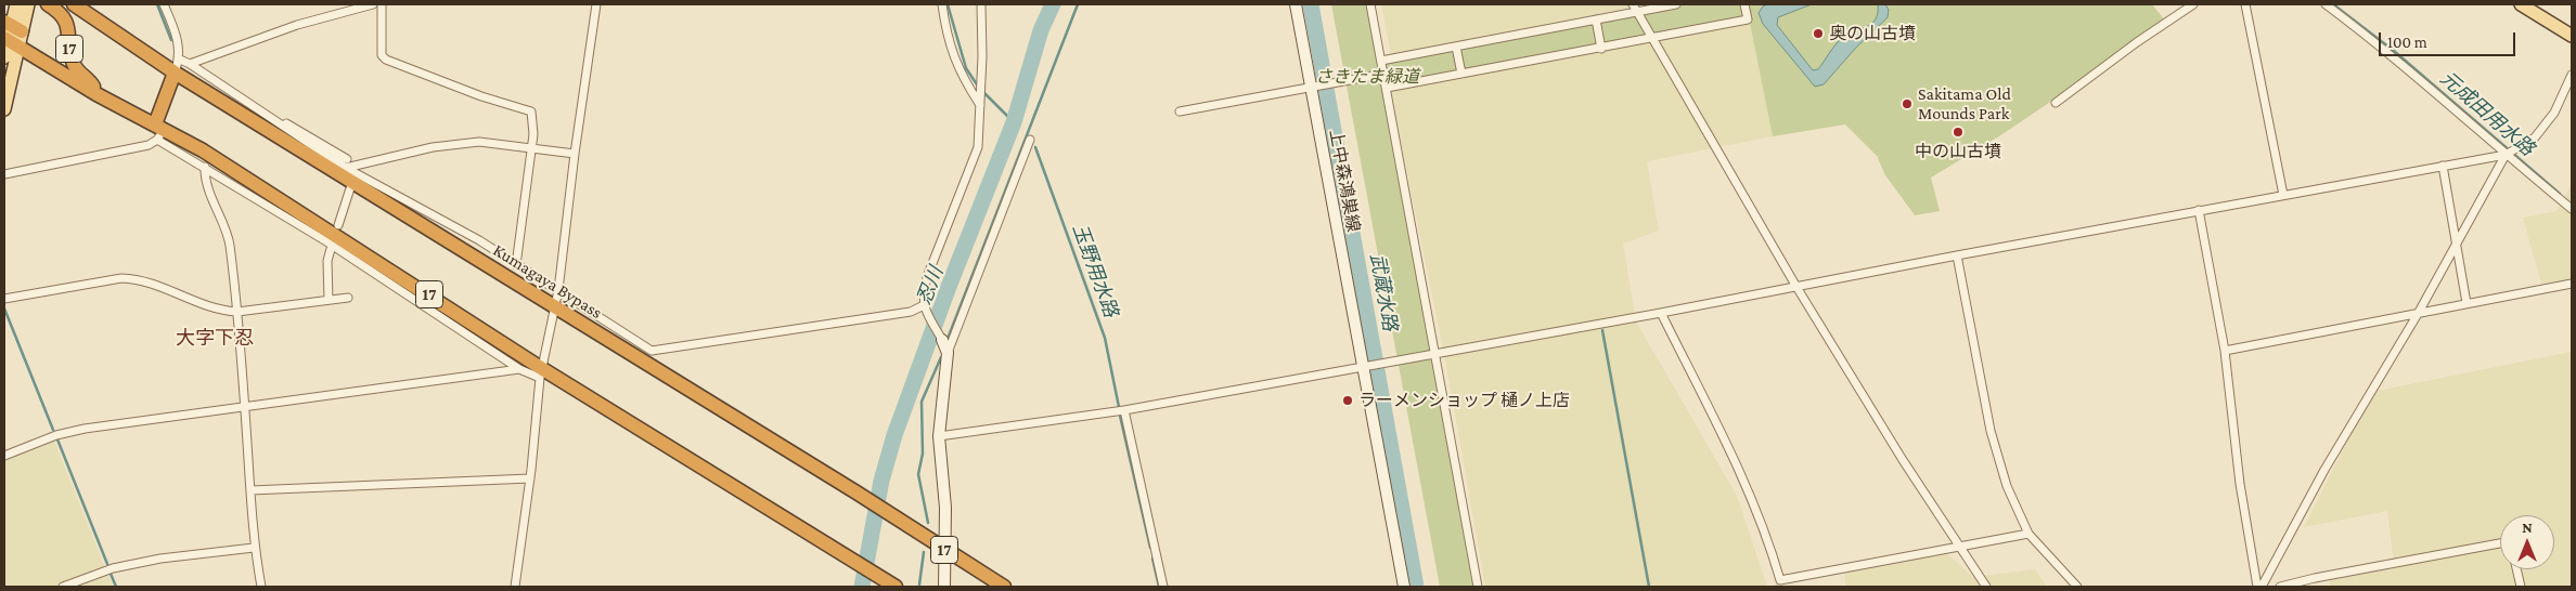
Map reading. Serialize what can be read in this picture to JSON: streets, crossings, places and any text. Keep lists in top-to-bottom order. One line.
{"streets":{"highway":["17","Kumagaya Bypass"],"main road":["上中森鴻巣線"]},"districts":["大字下忍"],"water":["元成田用水路","玉野用水路","忍川","武蔵水路"],"parks":["さきたま緑道"],"places":["奥の山古墳","Sakitama Old Mounds Park","中の山古墳","ラーメンショップ 樋ノ上店"],"scale_bar":"100 m","north":"top"}
